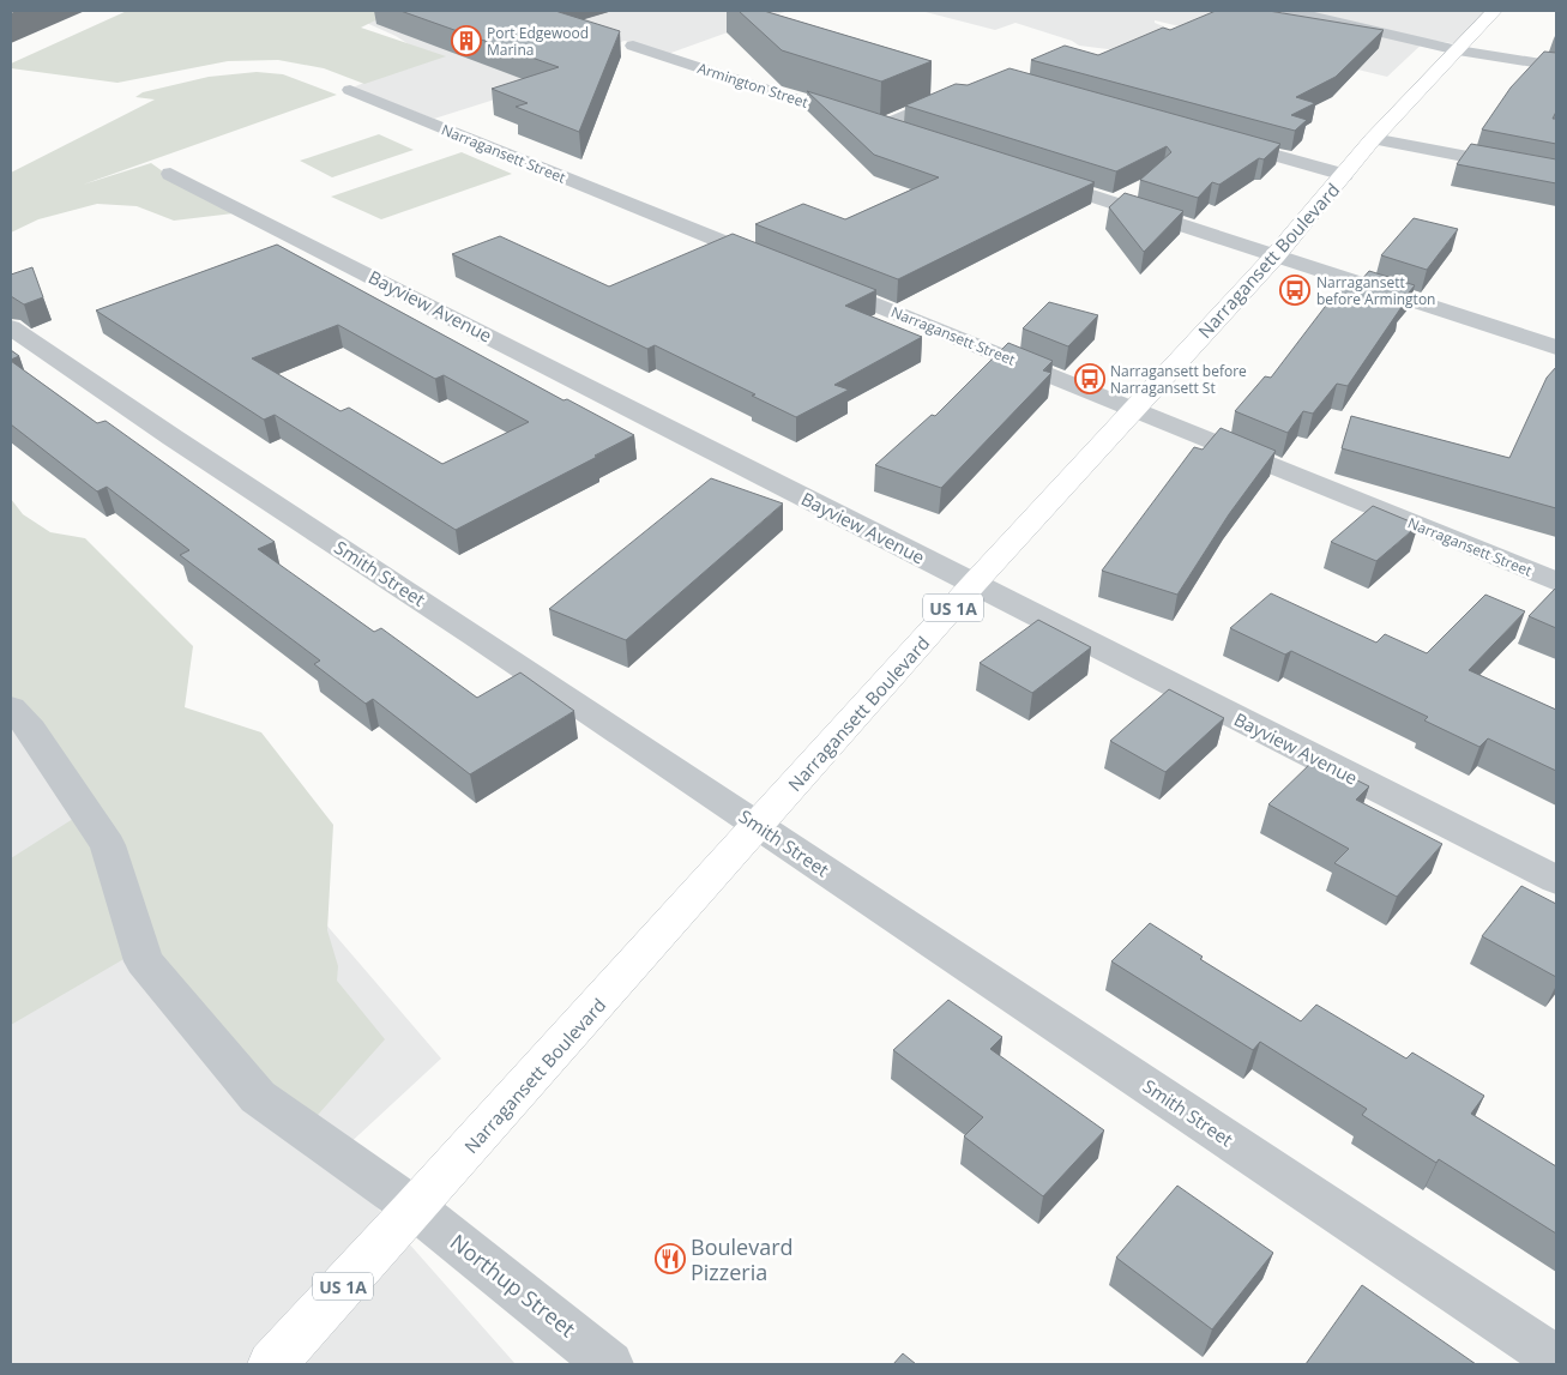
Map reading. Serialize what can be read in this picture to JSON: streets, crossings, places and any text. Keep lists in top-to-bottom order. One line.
{"streets":{"main road":["Narragansett Boulevard","US 1A"],"street":["Armington Street","Narragansett Street","Bayview Avenue","Smith Street","Northup Street"]},"crossings":[["Narragansett Street","Narragansett Boulevard"],["Narragansett Boulevard","Bayview Avenue"],["Narragansett Boulevard","Smith Street"],["Narragansett Boulevard","Northup Street"]],"places":{"building":["Port Edgewood Marina"],"bus stop":["Narragansett before Armington","Narragansett before Narragansett St"],"restaurant":["Boulevard Pizzeria"]}}
